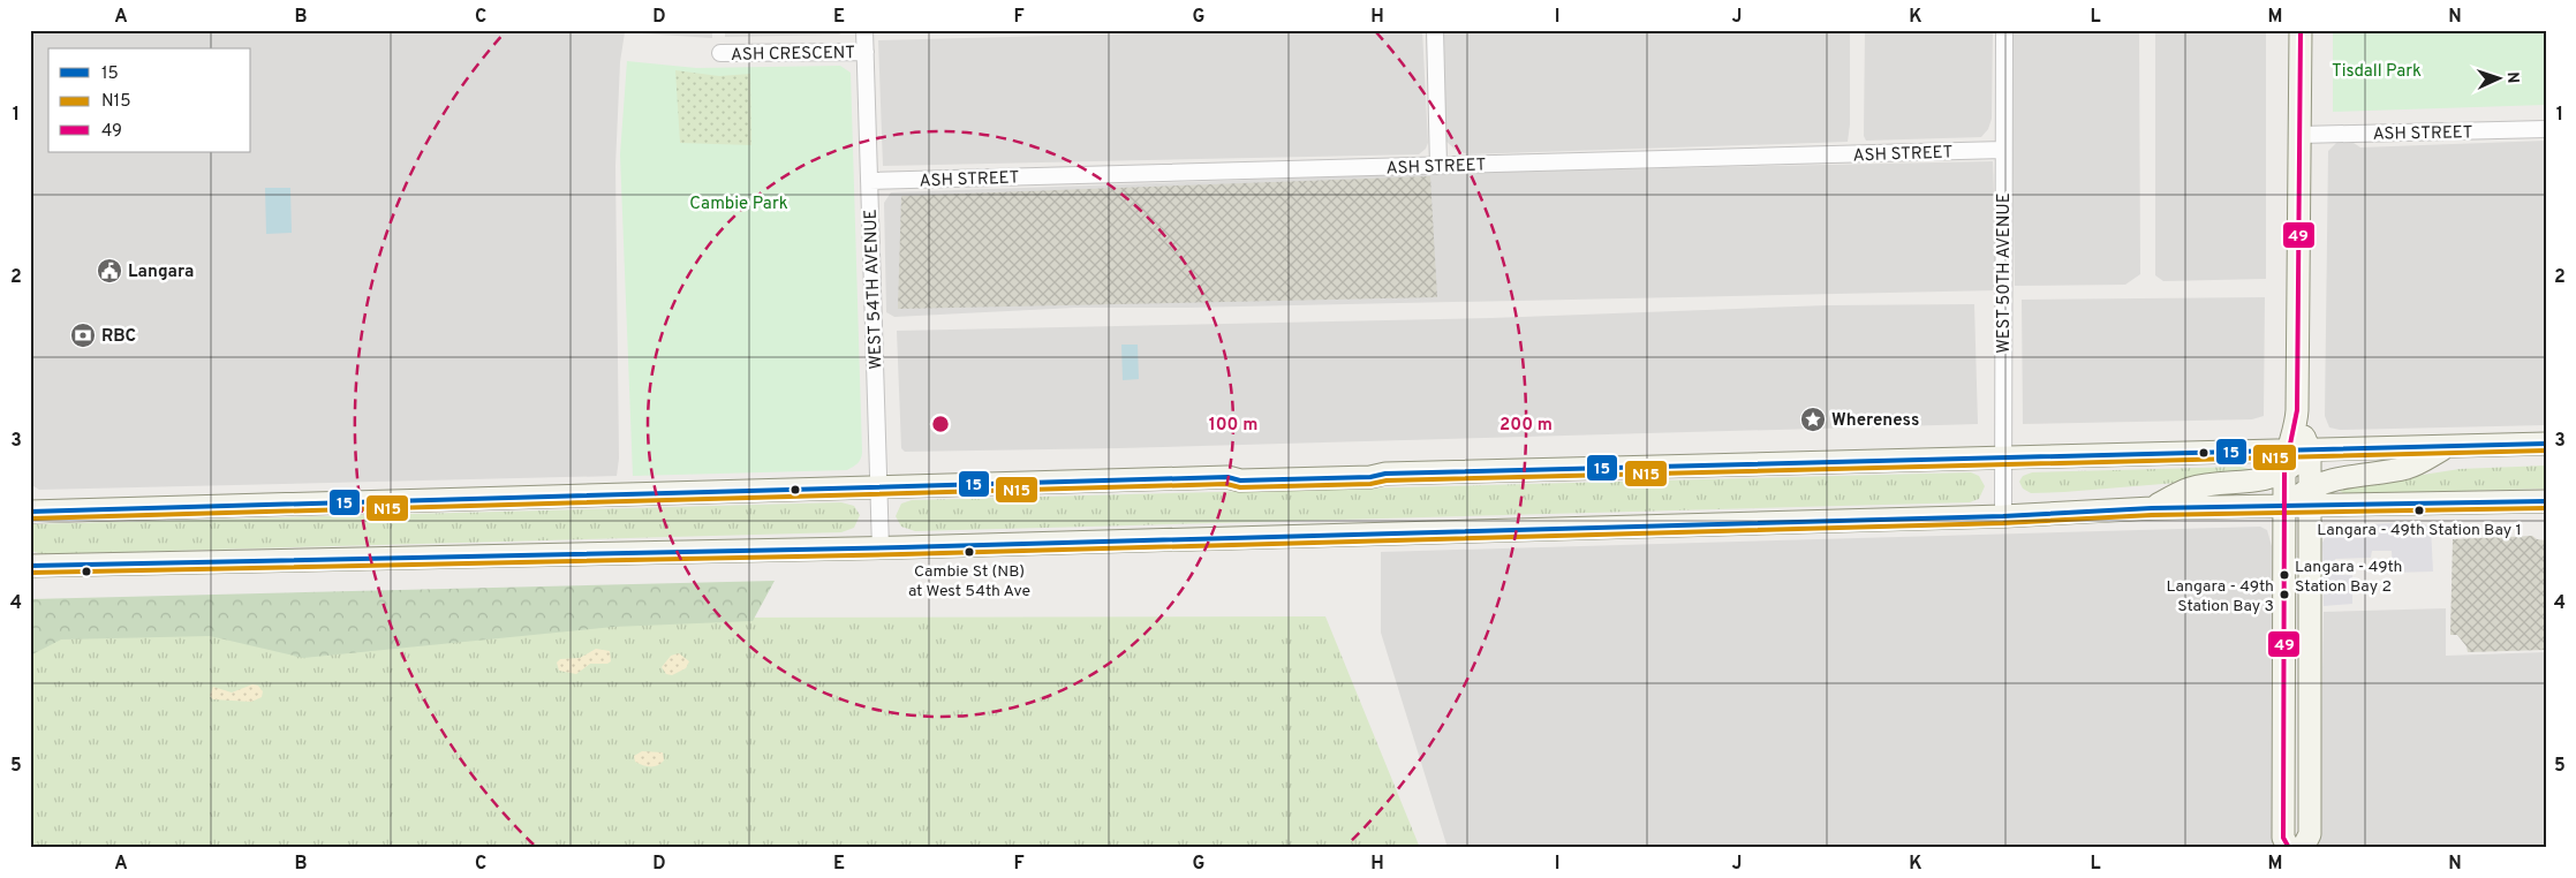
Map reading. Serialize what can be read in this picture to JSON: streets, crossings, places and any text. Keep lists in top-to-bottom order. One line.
{"streets":{"street":["ASH CRESCENT","ASH STREET","WEST 50TH AVENUE","WEST 54TH AVENUE"]},"crossings":[["ASH CRESCENT","WEST 54TH AVENUE"],["ASH STREET","WEST 50TH AVENUE"],["ASH STREET","WEST 54TH AVENUE"]],"parks":["Tisdall Park","Cambie Park"],"places":{"public building":["Langara"],"bank":["RBC"],"place":["Whereness"],"other":["Langara - 49th Station Bay 1","Cambie St (NB) at West 54th Ave","Langara - 49th Station Bay 2","Langara - 49th Station Bay 3"]},"lines":["transit line 49","transit line 15","transit line N15"],"legend":["15","N15","49"],"north":"right","grid":{"columns":["A","B","C","D","E","F","G","H","I","J","K","L","M","N"],"rows":["1","2","3","4","5"]},"rings":["100 m","200 m"]}
